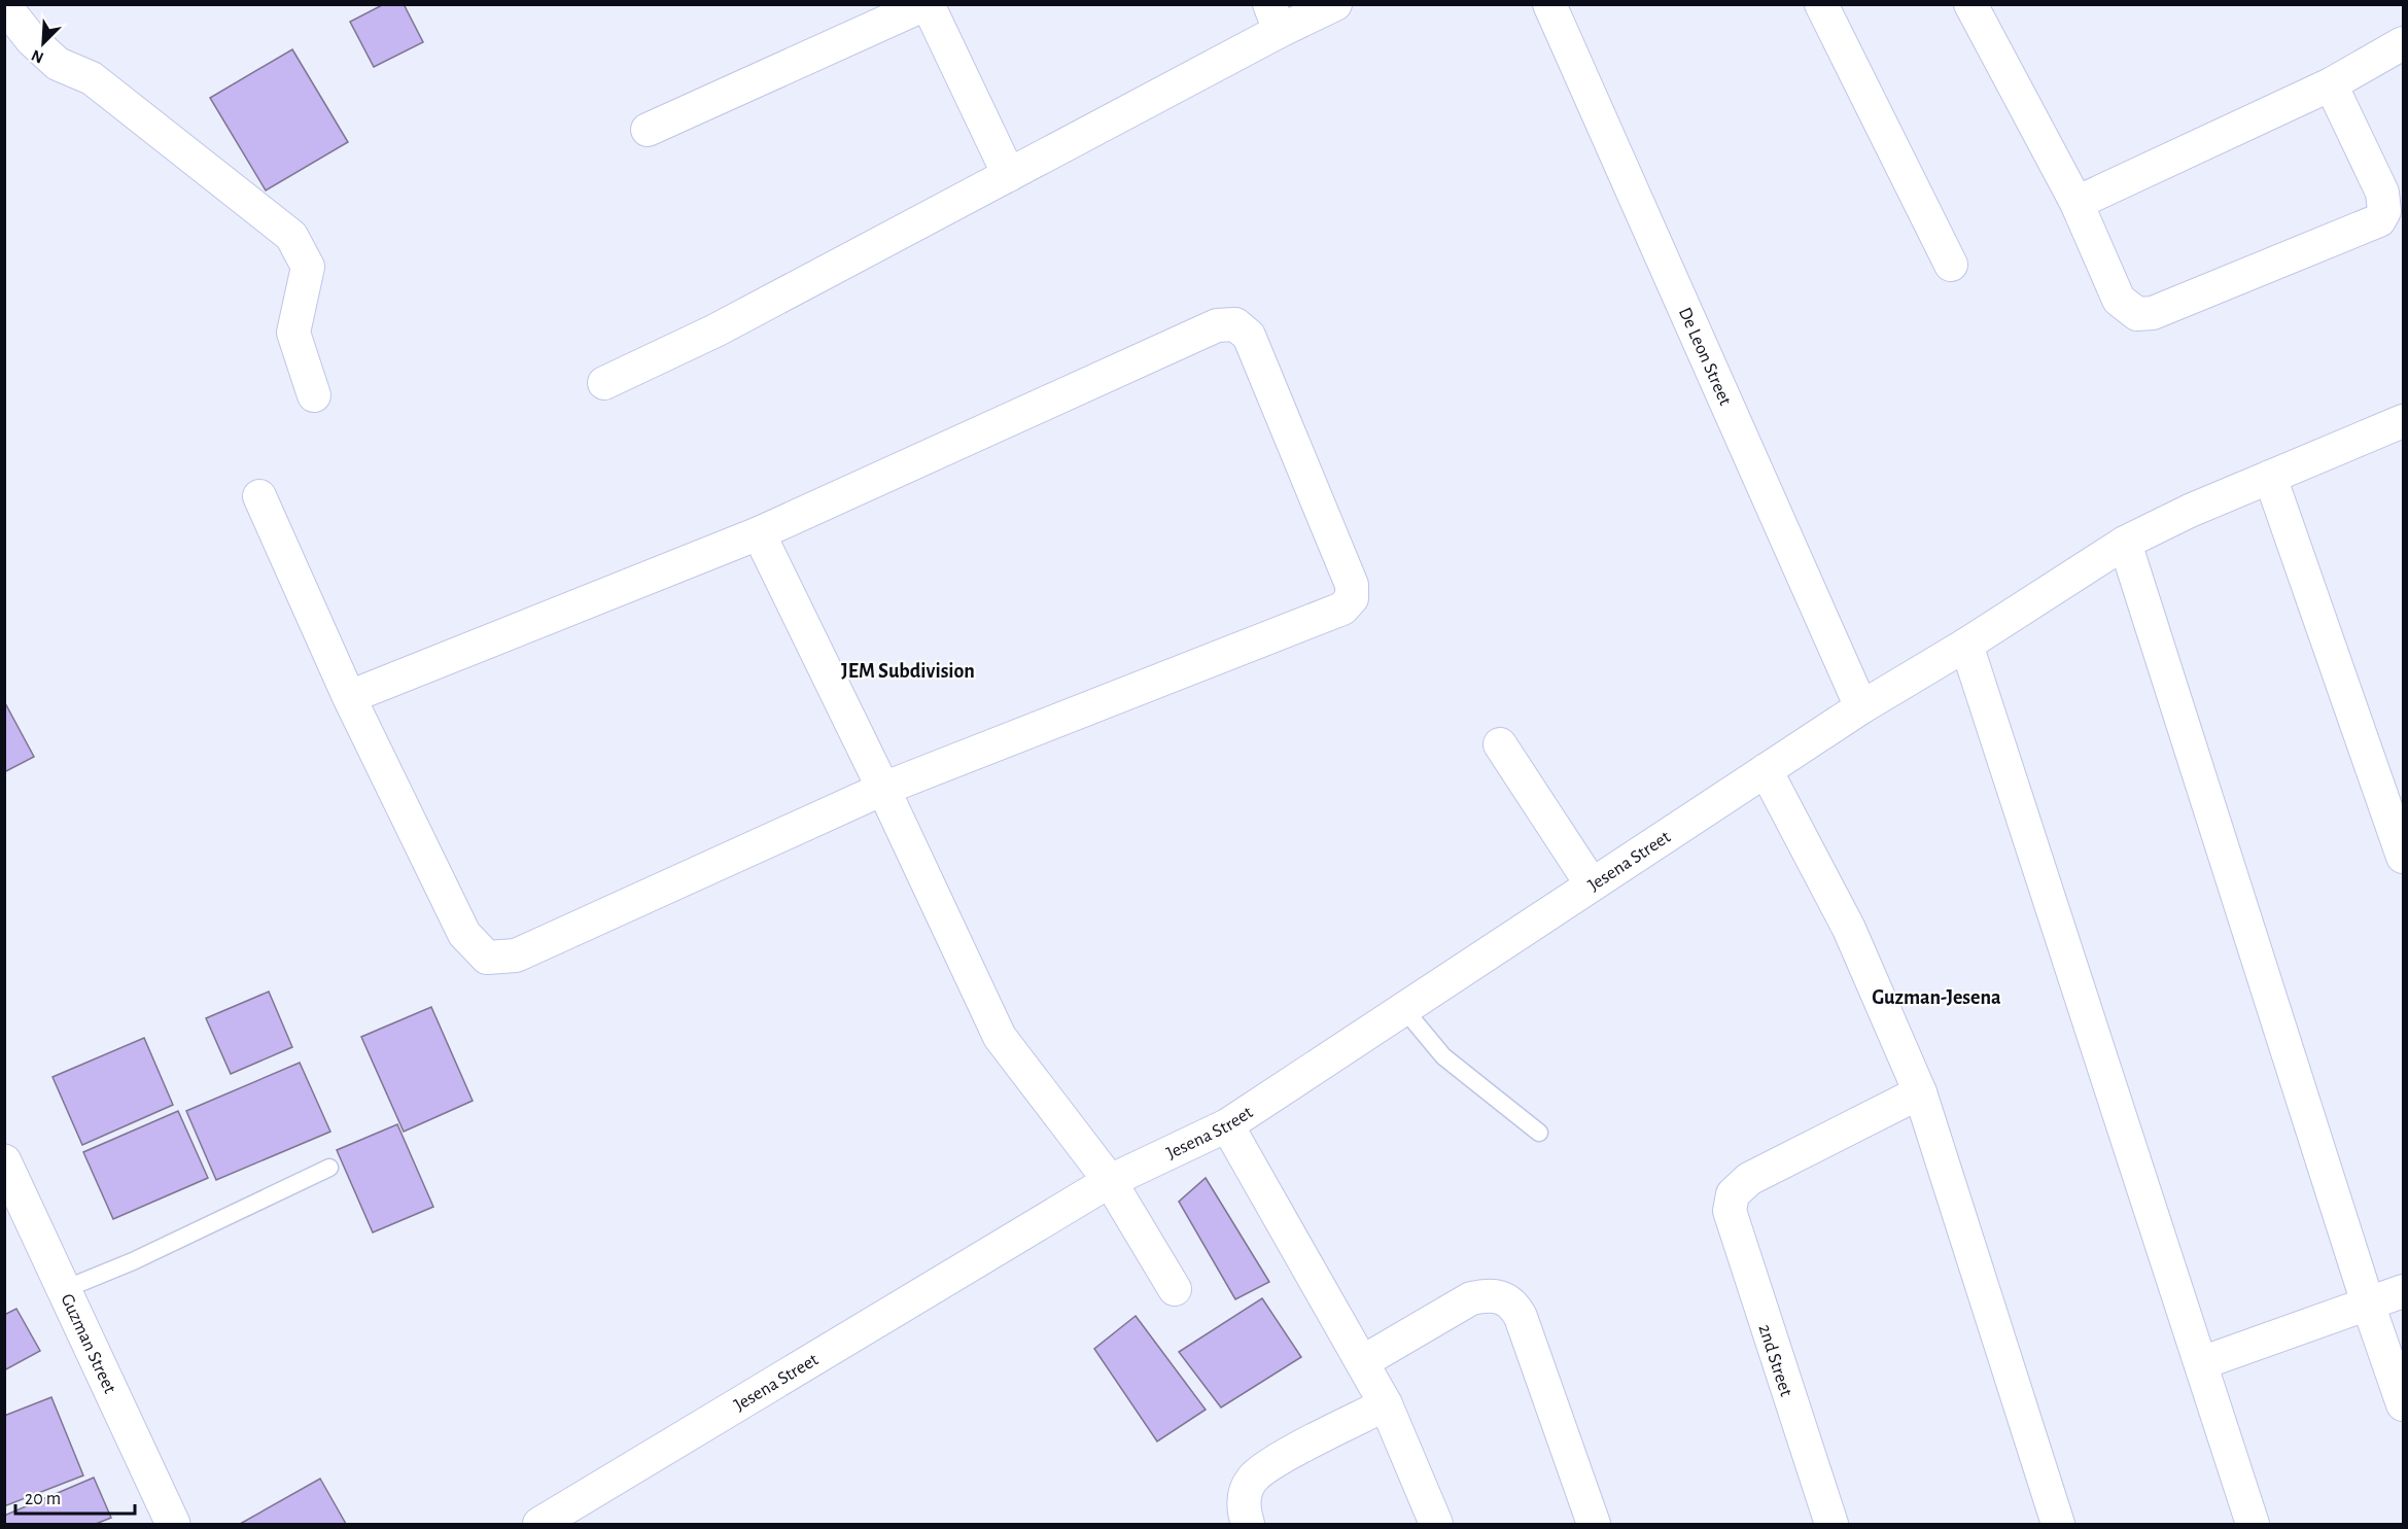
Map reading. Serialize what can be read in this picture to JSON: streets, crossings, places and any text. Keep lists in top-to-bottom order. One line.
{"streets":{"main road":["Guzman Street"],"street":["De Leon Street","Jesena Street","2nd Street"]},"crossings":[["De Leon Street","Jesena Street"]],"districts":["JEM Subdivision","Guzman-Jesena"],"scale_bar":"20 m","north":"bottom left"}
